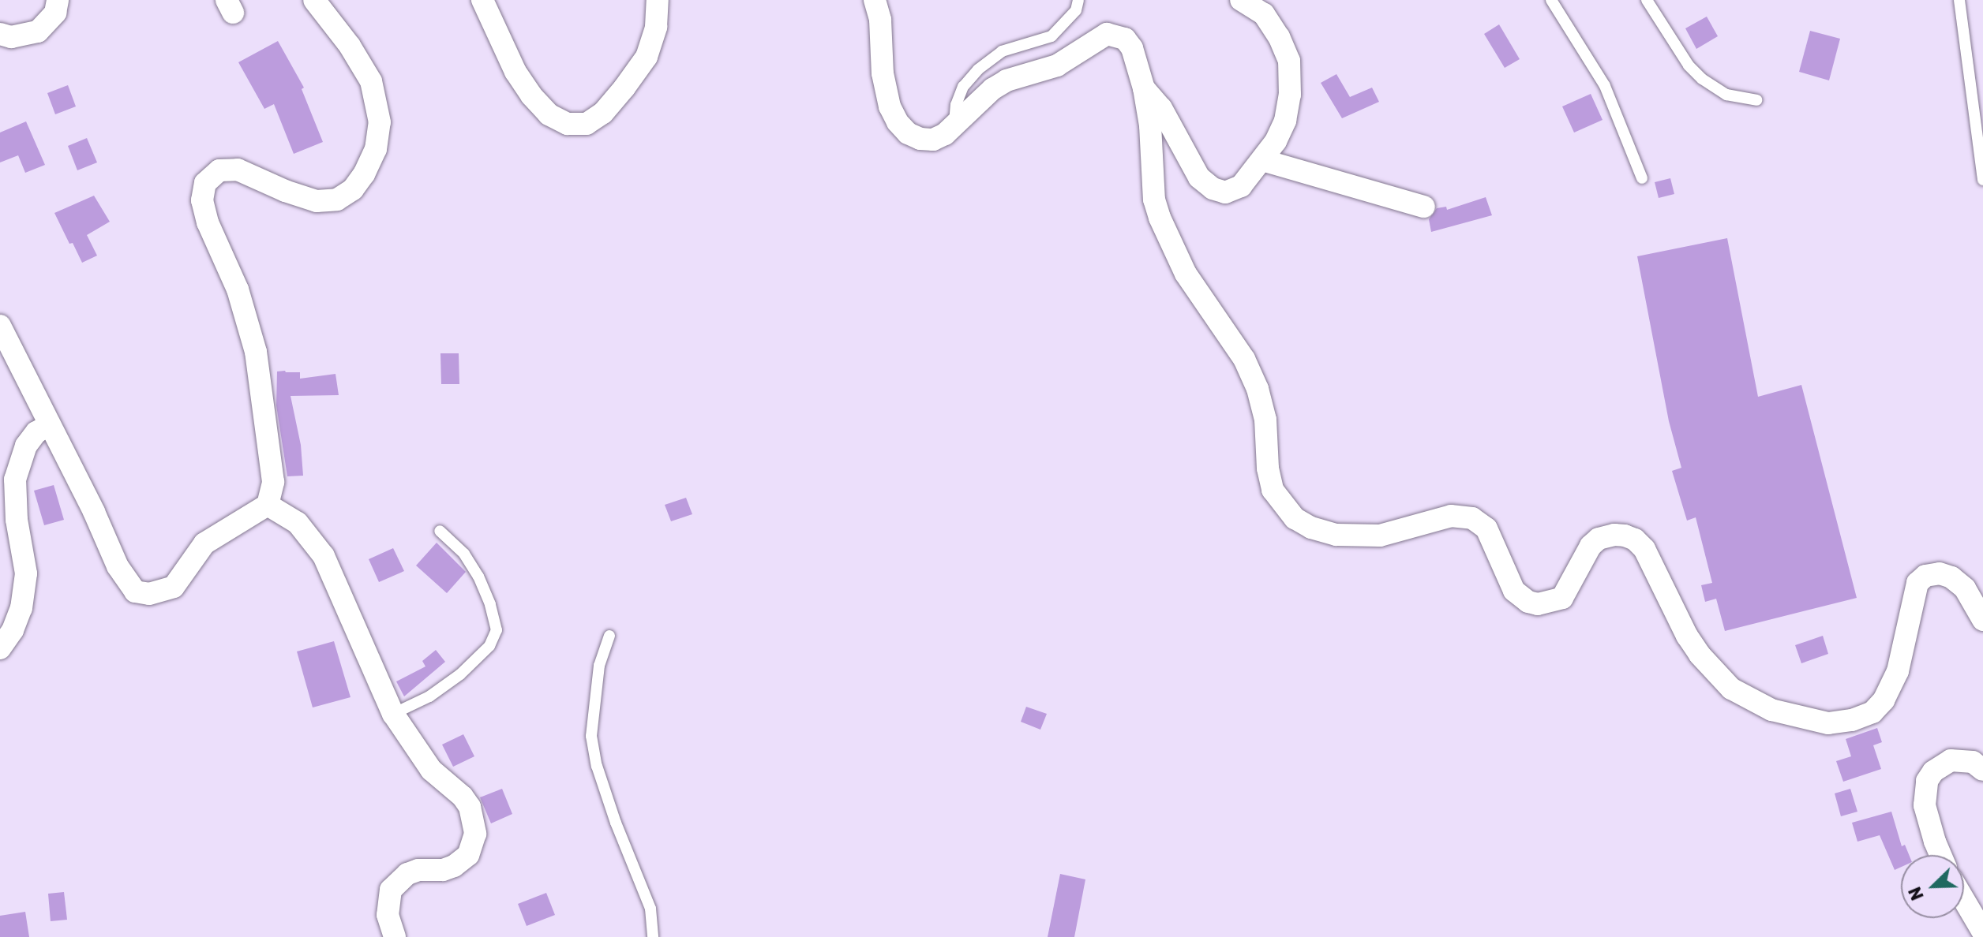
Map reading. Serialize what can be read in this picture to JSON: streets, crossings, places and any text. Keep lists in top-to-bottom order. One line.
{"north":"bottom left"}
